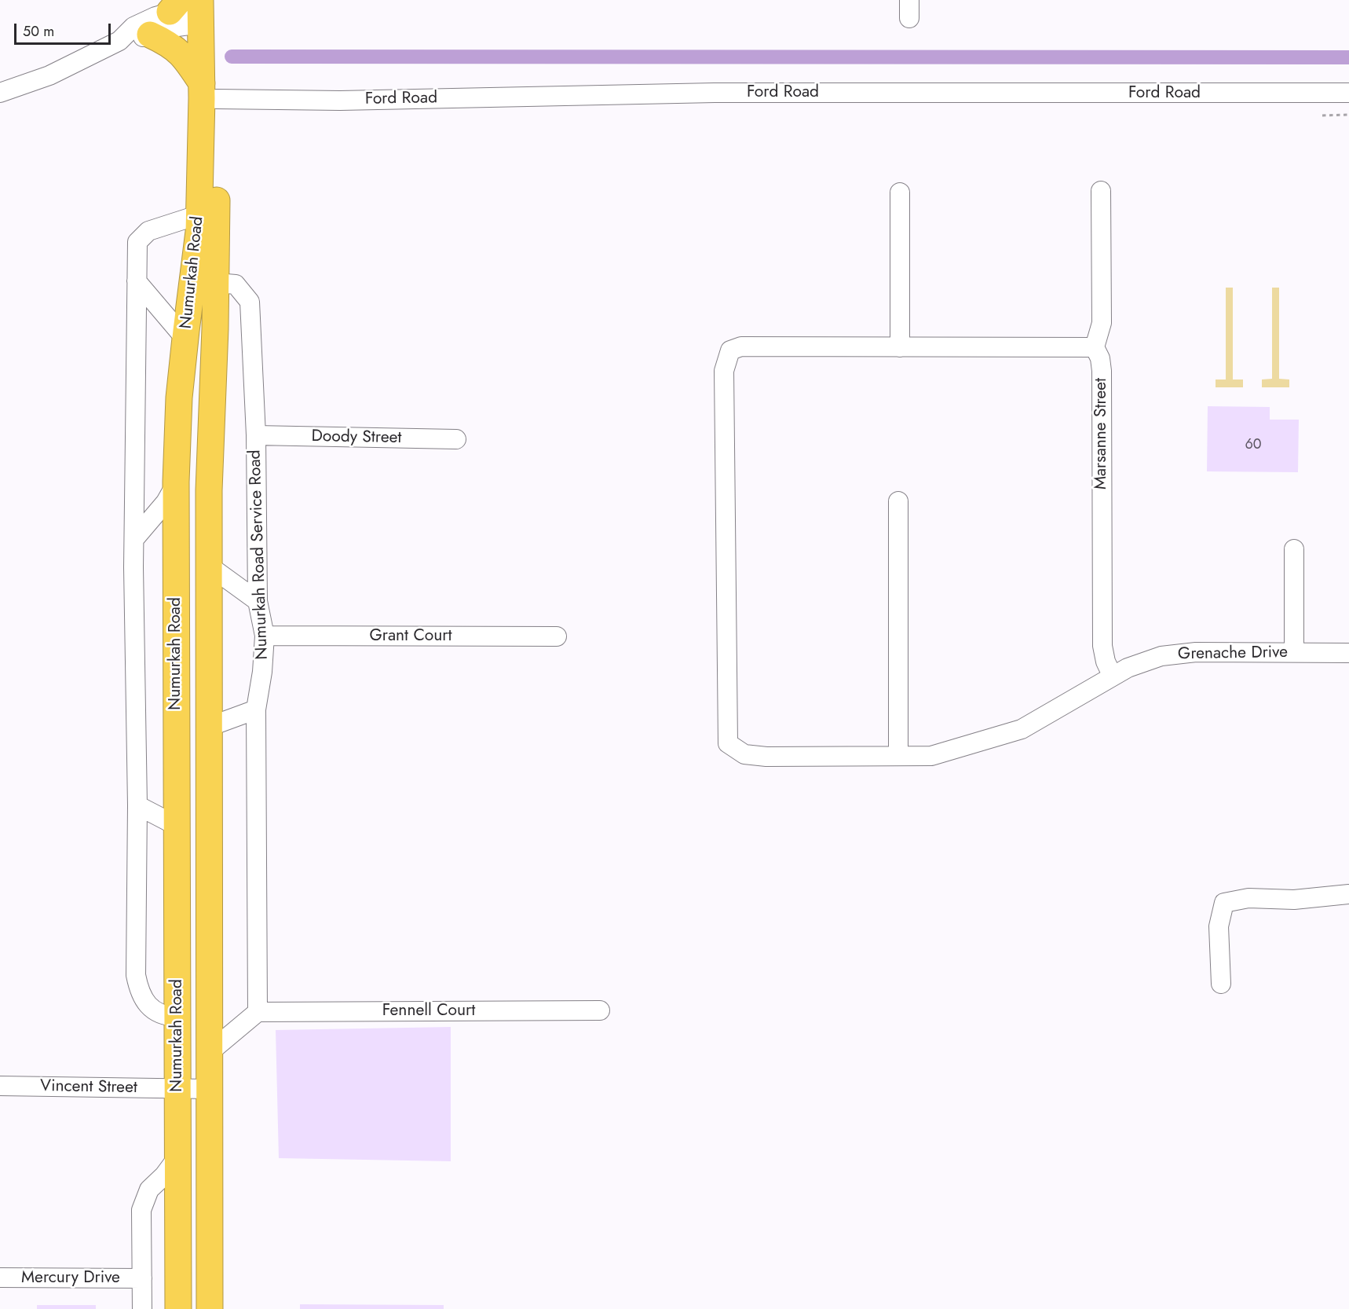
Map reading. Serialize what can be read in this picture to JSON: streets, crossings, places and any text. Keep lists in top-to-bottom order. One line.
{"streets":{"highway":["Numurkah Road"],"street":["Ford Road","Marsanne Street","Doody Street","Numurkah Road Service Road","Grant Court","Grenache Drive","Fennell Court","Vincent Street","Mercury Drive"]},"crossings":[["Ford Road","Numurkah Road"],["Numurkah Road","Numurkah Road Service Road"],["Numurkah Road","Vincent Street"],["Marsanne Street","Grenache Drive"],["Doody Street","Numurkah Road Service Road"],["Numurkah Road Service Road","Grant Court"],["Numurkah Road Service Road","Fennell Court"]],"house_numbers":["60"],"scale_bar":"50 m"}
